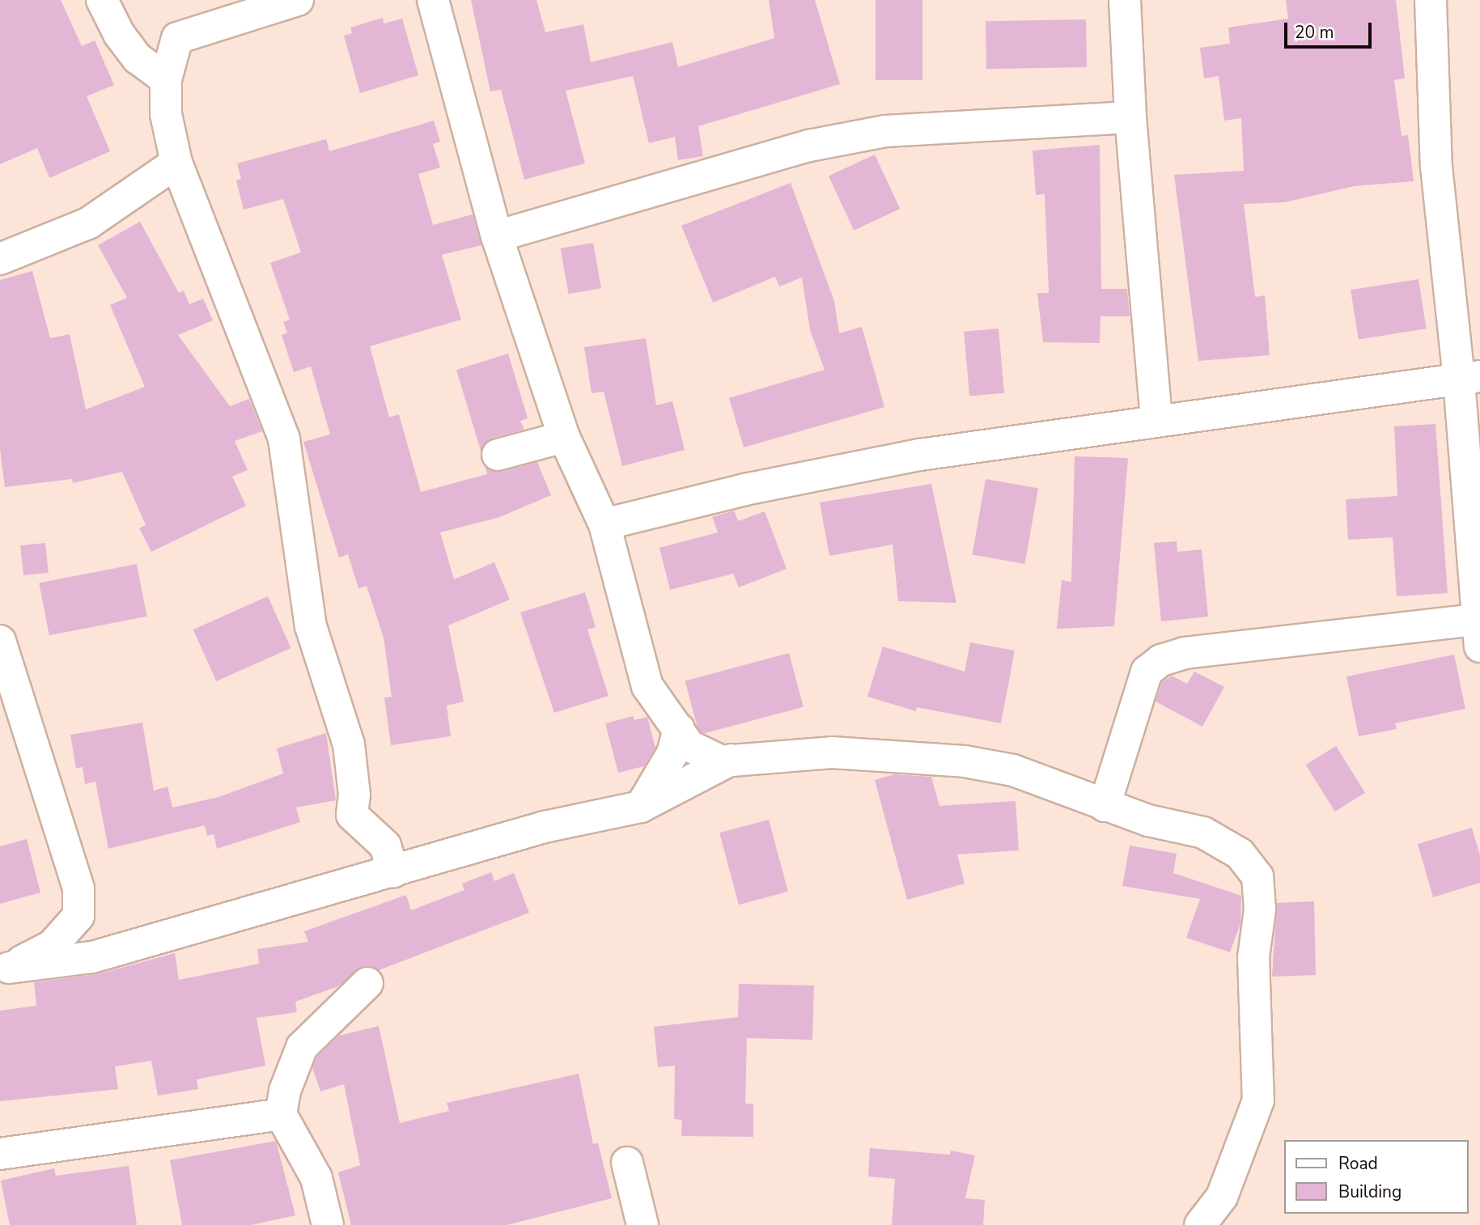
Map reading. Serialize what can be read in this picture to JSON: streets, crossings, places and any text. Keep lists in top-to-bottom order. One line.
{"legend":["Road","Building"],"scale_bar":"20 m"}
